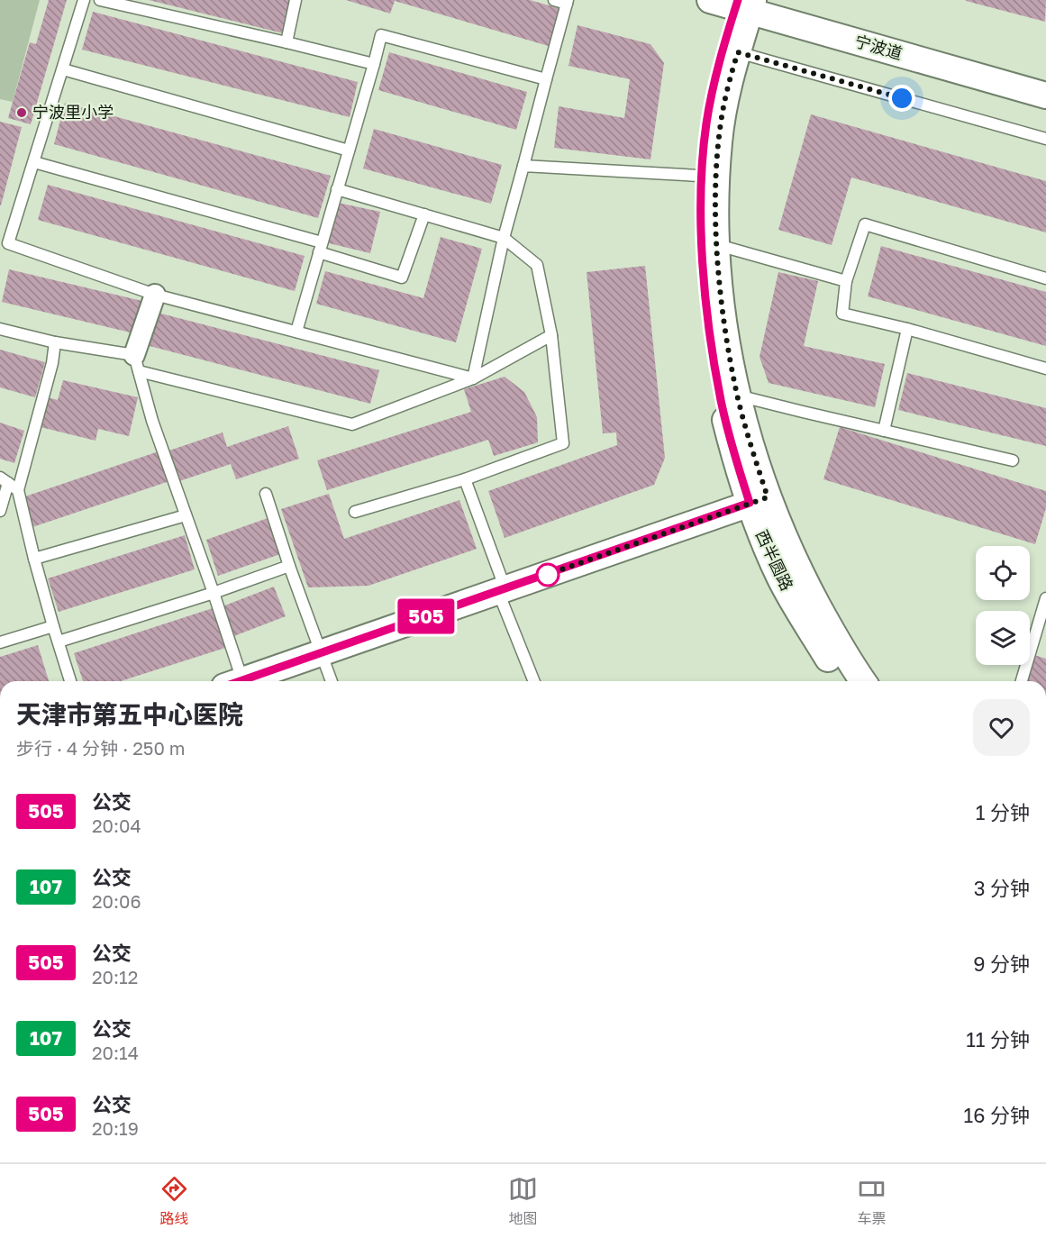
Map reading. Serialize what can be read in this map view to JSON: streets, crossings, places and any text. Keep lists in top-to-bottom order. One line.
{"streets":{"street":["宁波道","西半圆路"]},"crossings":[["宁波道","西半圆路"]],"places":["宁波里小学"],"lines":["bus line 505"],"page":{"on_map":"505","heading":["天津市第五中心医院","步行 · 4 分钟 · 250 m"],"list":[{"mark":"505","name":"公交","note":"20:04","value":"1 分钟"},{"mark":"107","name":"公交","note":"20:06","value":"3 分钟"},{"mark":"505","name":"公交","note":"20:12","value":"9 分钟"},{"mark":"107","name":"公交","note":"20:14","value":"11 分钟"},{"mark":"505","name":"公交","note":"20:19","value":"16 分钟"}],"tabs":["路线","地图","车票"]}}
